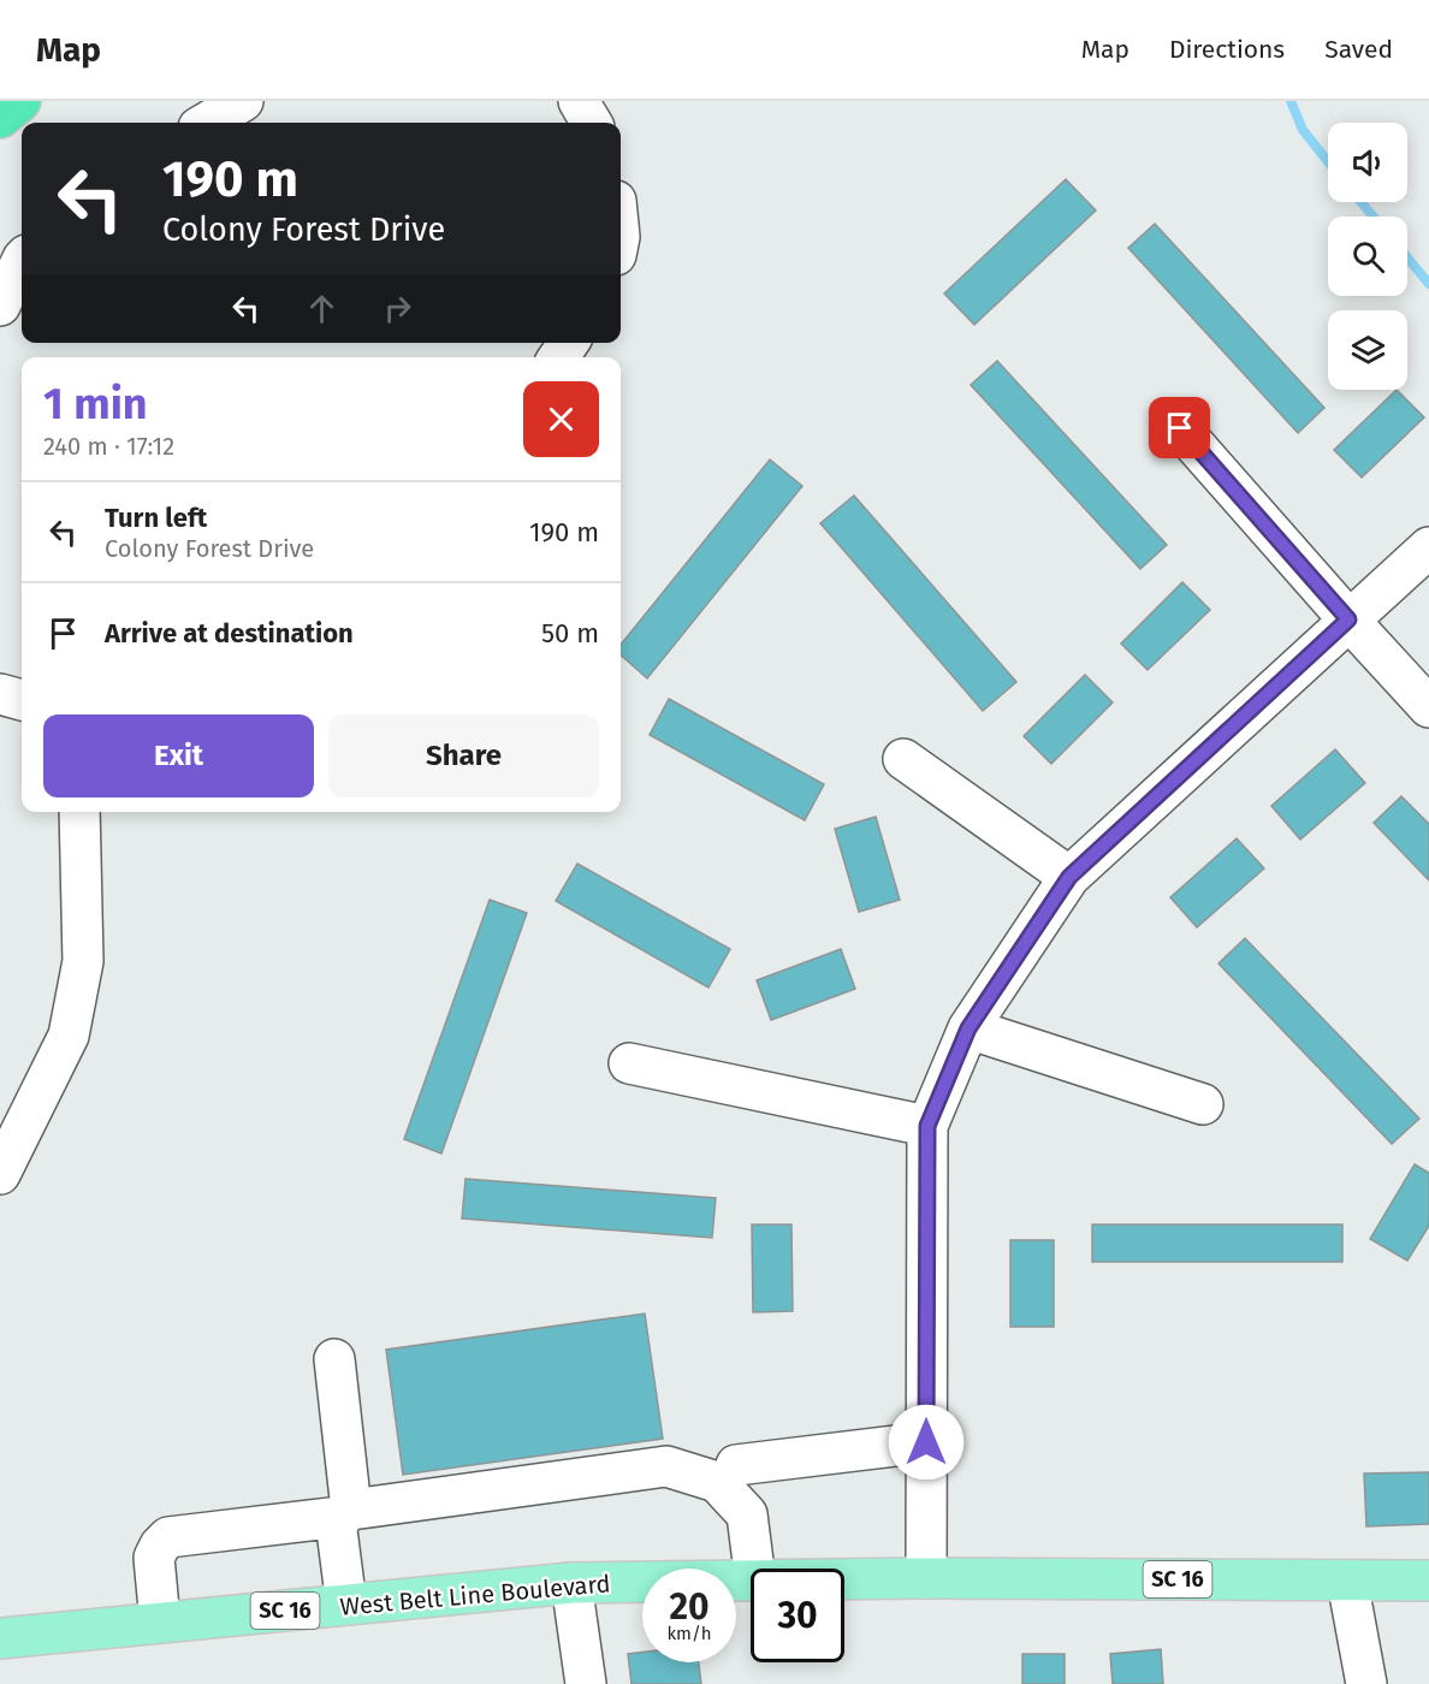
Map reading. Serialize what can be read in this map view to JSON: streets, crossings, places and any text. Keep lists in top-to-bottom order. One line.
{"streets":{"main road":["SC 16","West Belt Line Boulevard"]},"page":{"header":"Map","nav":["Map","Directions","Saved"],"turn":["190 m","Colony Forest Drive"],"heading":["1 min","240 m · 17:12"],"list":[{"name":"Turn left","note":"Colony Forest Drive","value":"190 m"},{"name":"Arrive at destination","value":"50 m"}],"buttons":["Exit","Share"],"speed":"20 km/h","limit":"30"}}
